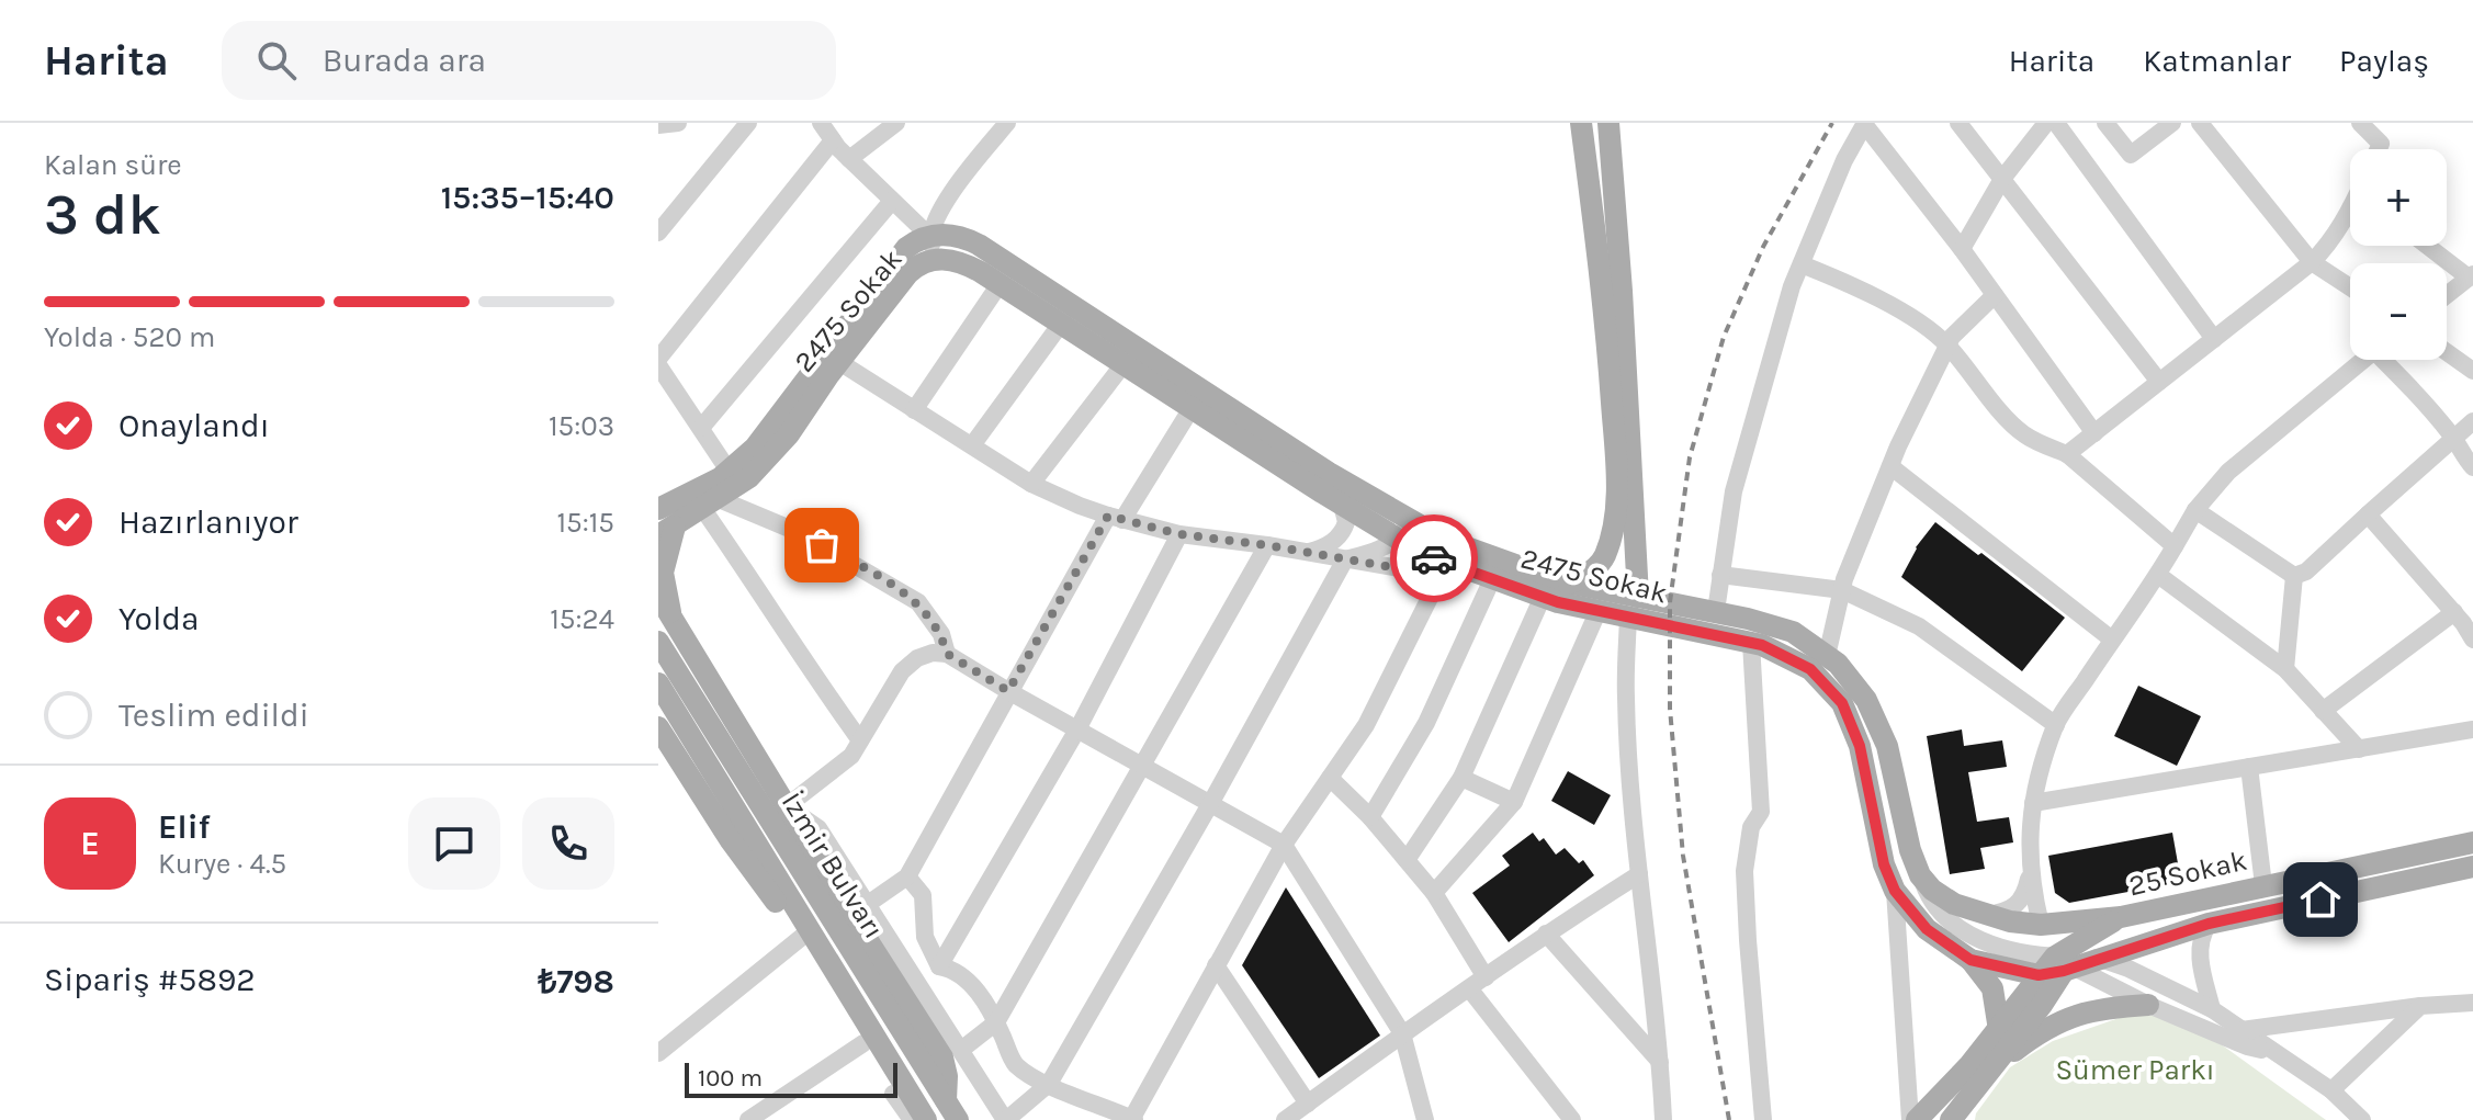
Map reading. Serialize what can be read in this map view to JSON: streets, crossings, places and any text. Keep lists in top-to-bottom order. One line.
{"streets":{"main road":["2475 Sokak","İzmir Bulvarı","25 Sokak"]},"crossings":[["2475 Sokak","25 Sokak"]],"parks":["Sümer Parkı"],"scale_bar":"100 m","page":{"header":"Harita","search":"Burada ara","nav":["Harita","Katmanlar","Paylaş"],"heading":["3 dk","Kalan süre","15:35–15:40"],"panel":["Elif","Kurye · 4.5","Sipariş #5892","₺798"],"map_buttons":["+","−"],"bar":"Yolda · 520 m","list":[["Onaylandı","15:03"],["Hazırlanıyor","15:15"],["Yolda","15:24"],"Teslim edildi"],"round":"E","scale":"100 m"}}
